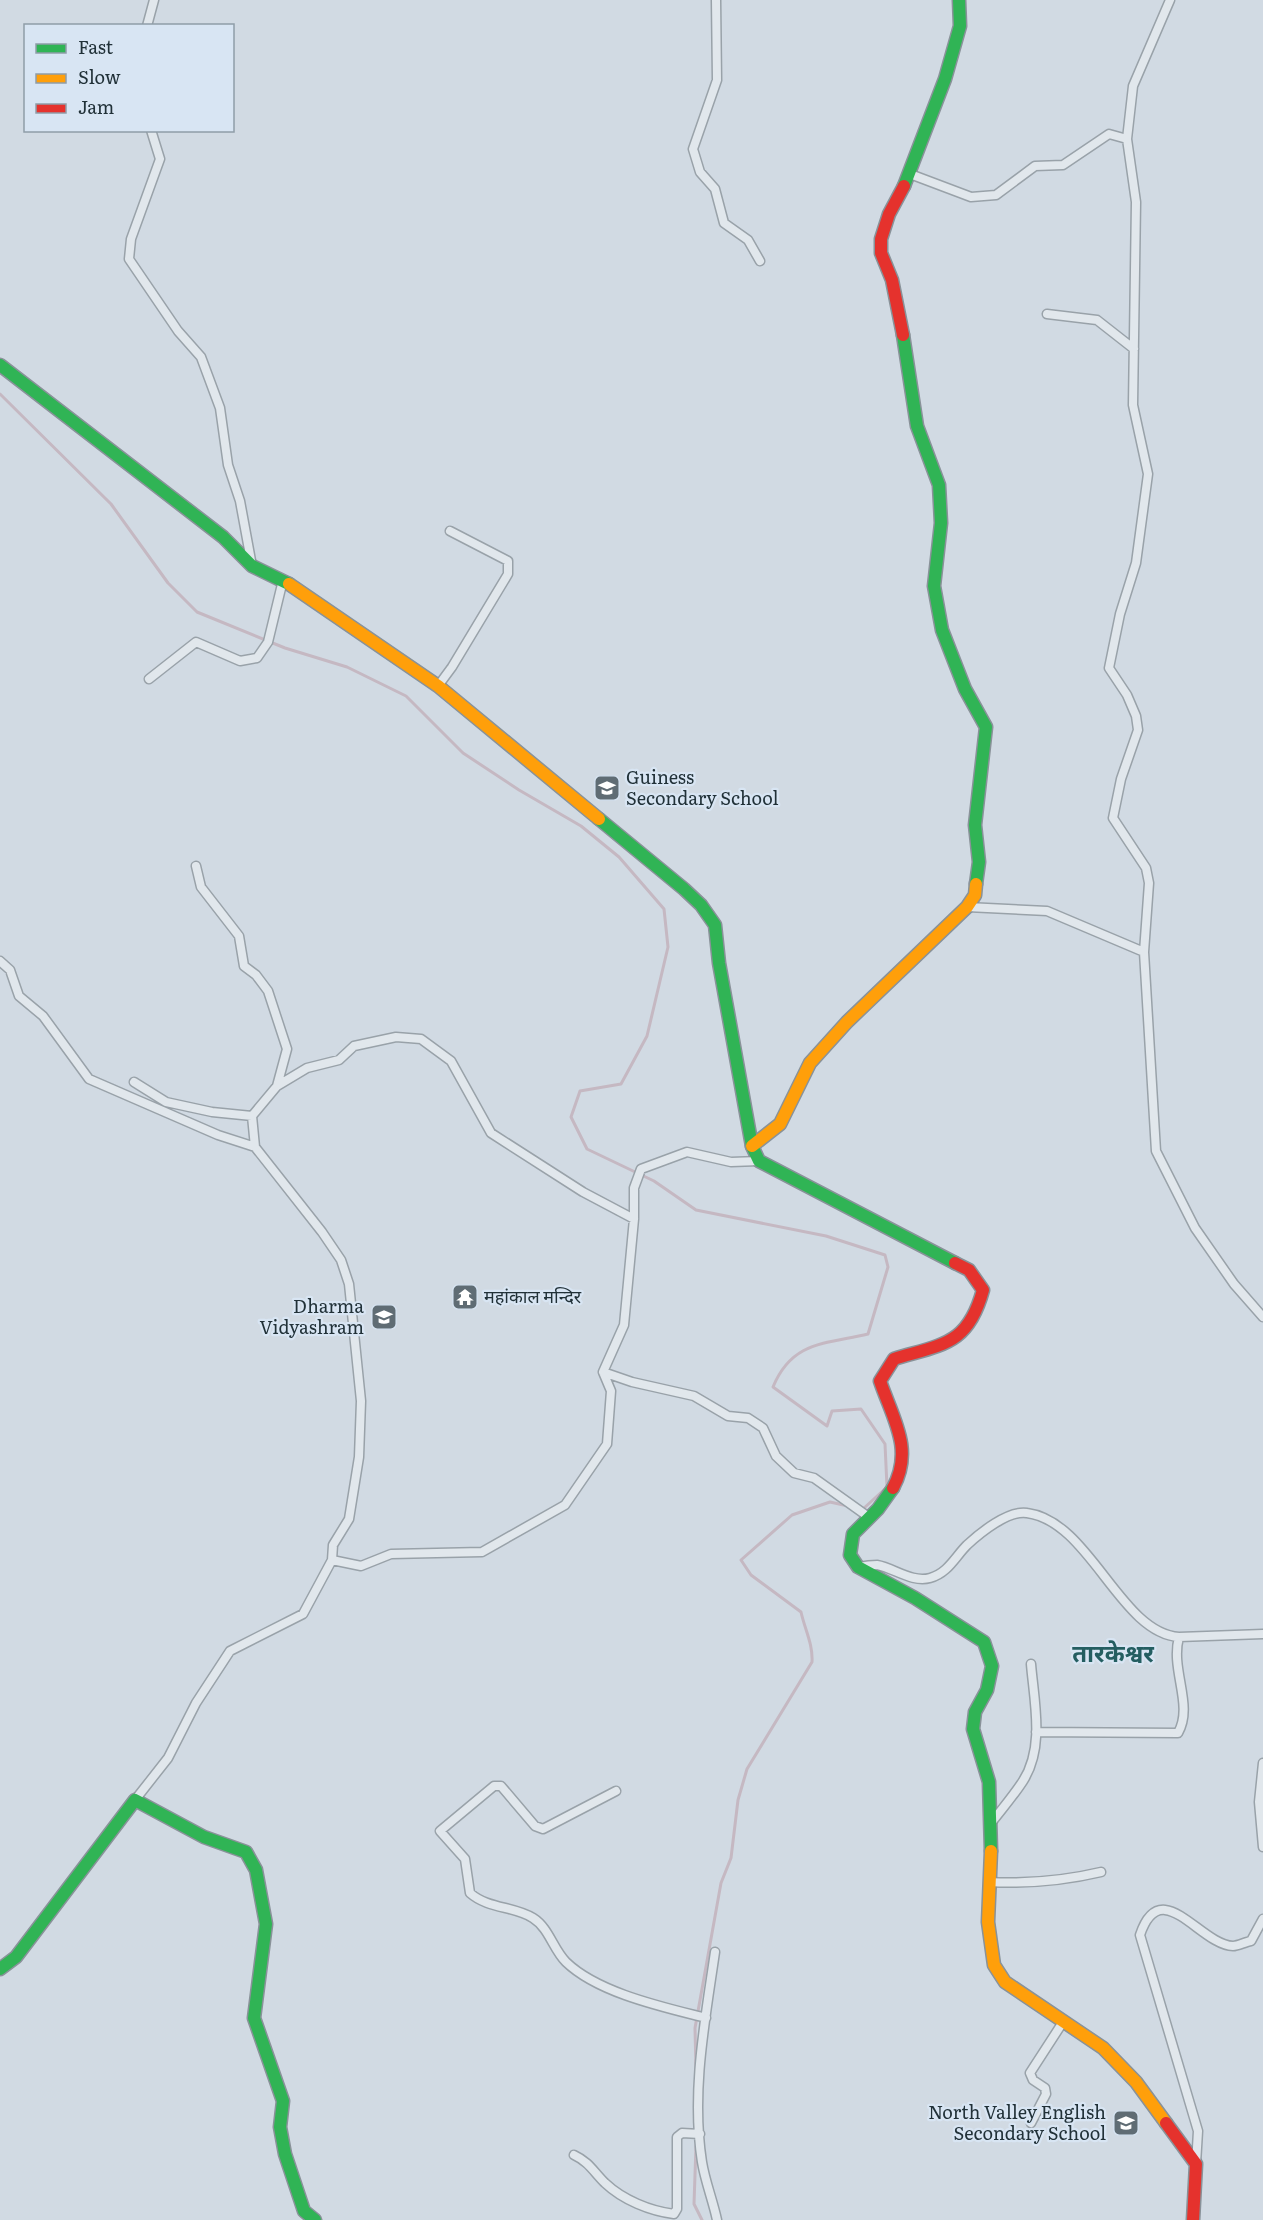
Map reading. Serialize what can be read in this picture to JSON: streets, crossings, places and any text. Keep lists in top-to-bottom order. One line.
{"districts":["तारकेश्वर"],"places":{"school or university":["Guiness Secondary School","Dharma Vidyashram","North Valley English Secondary School"],"temple":["महांकाल मन्दिर"]},"legend":["Fast","Slow","Jam"]}
